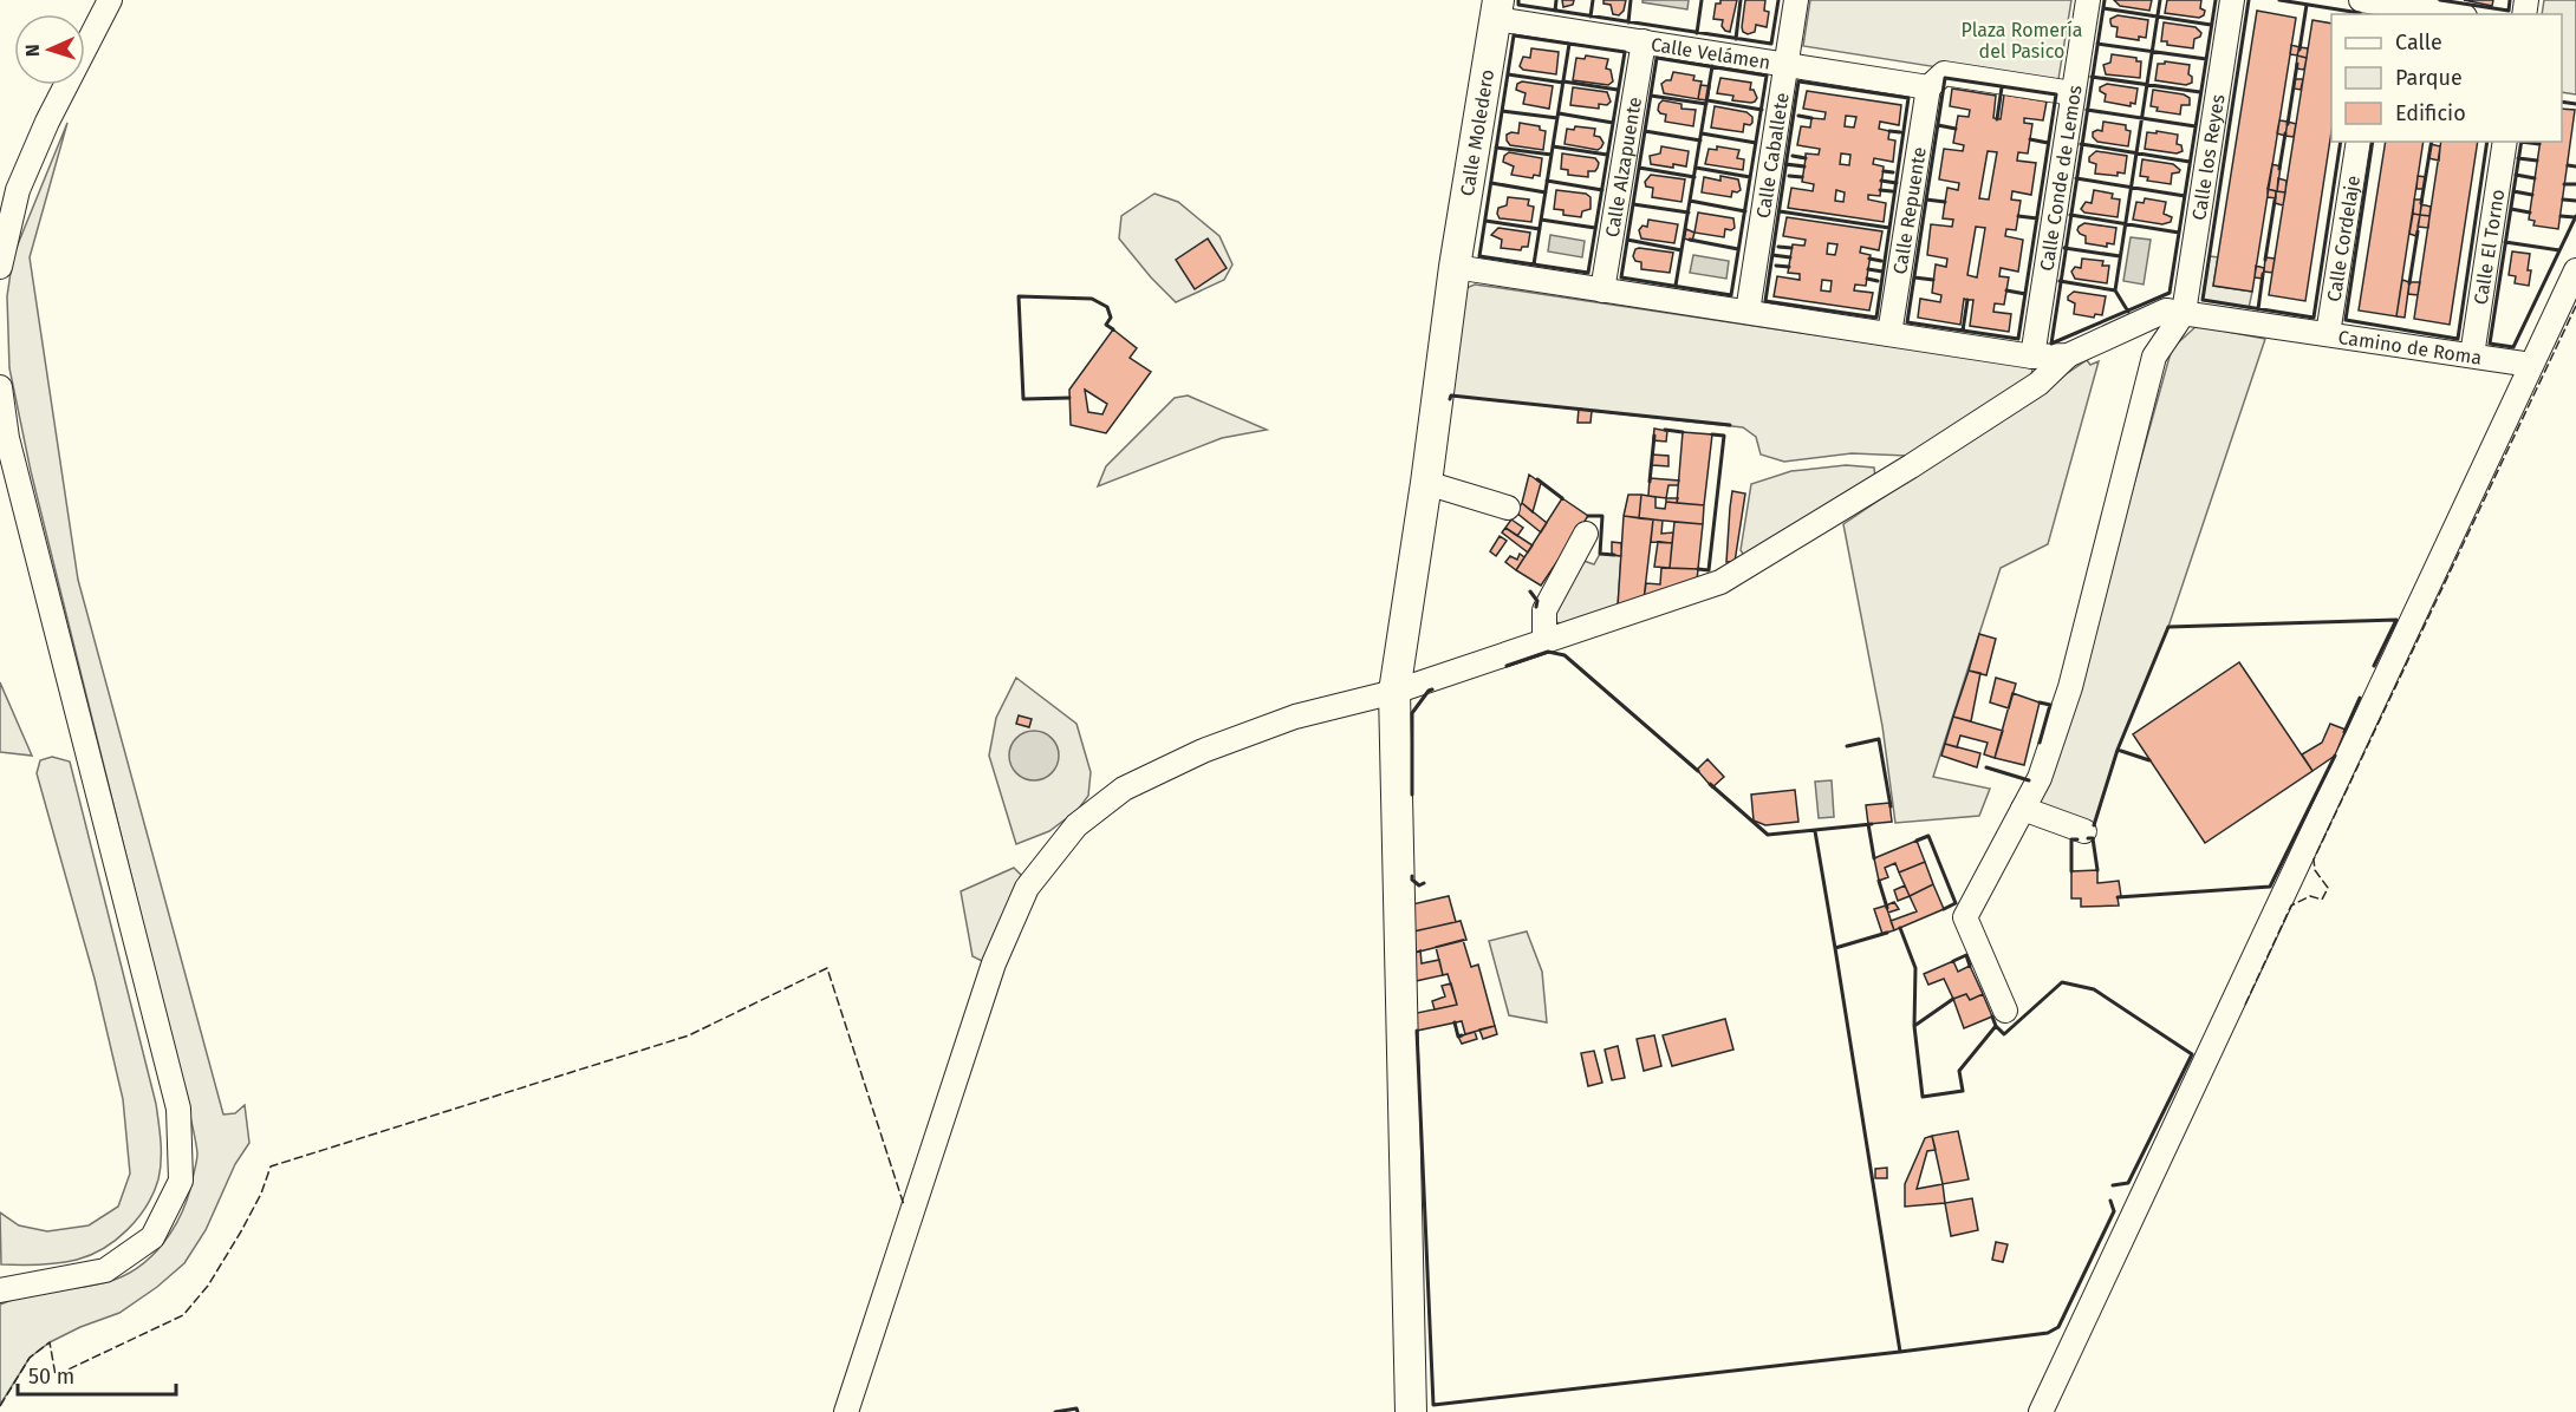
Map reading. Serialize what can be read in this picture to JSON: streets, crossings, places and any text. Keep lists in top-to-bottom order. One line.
{"streets":{"main road":["Calle Moledero"],"street":["Calle Velámen","Calle Caballete","Calle los Reyes","Calle Alzapuente","Calle Conde de Lemos","Calle Repuente","Calle Cordelaje","Calle El Torno","Camino de Roma"]},"crossings":[["Calle Velámen","Calle Moledero"],["Calle Velámen","Calle Caballete"],["Calle Velámen","Calle Alzapuente"],["Calle Velámen","Calle Repuente"],["Calle los Reyes","Camino de Roma"],["Calle Cordelaje","Camino de Roma"],["Calle El Torno","Camino de Roma"]],"parks":["Plaza Romería del Pasico"],"legend":["Calle","Parque","Edificio"],"scale_bar":"50 m","north":"left"}
